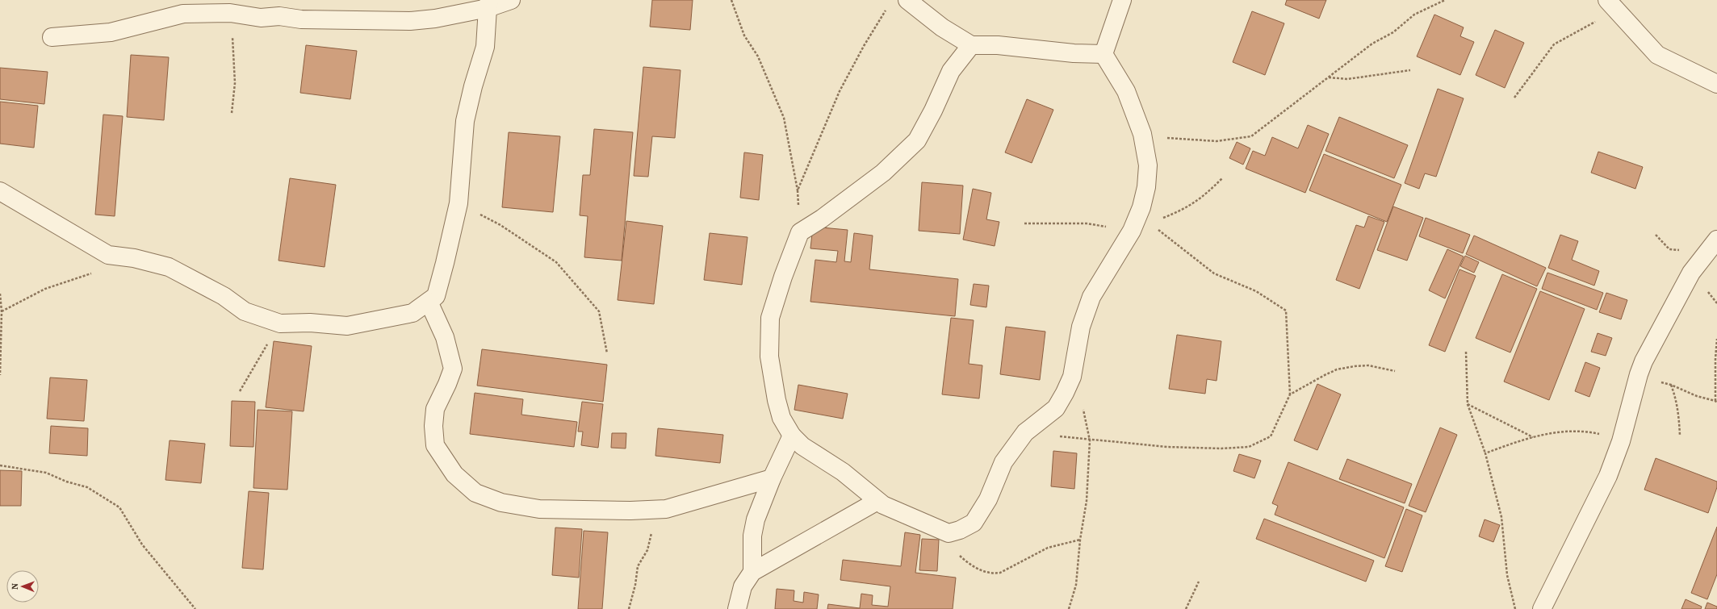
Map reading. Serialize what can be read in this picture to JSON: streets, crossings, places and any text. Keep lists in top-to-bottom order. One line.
{"north":"left"}
